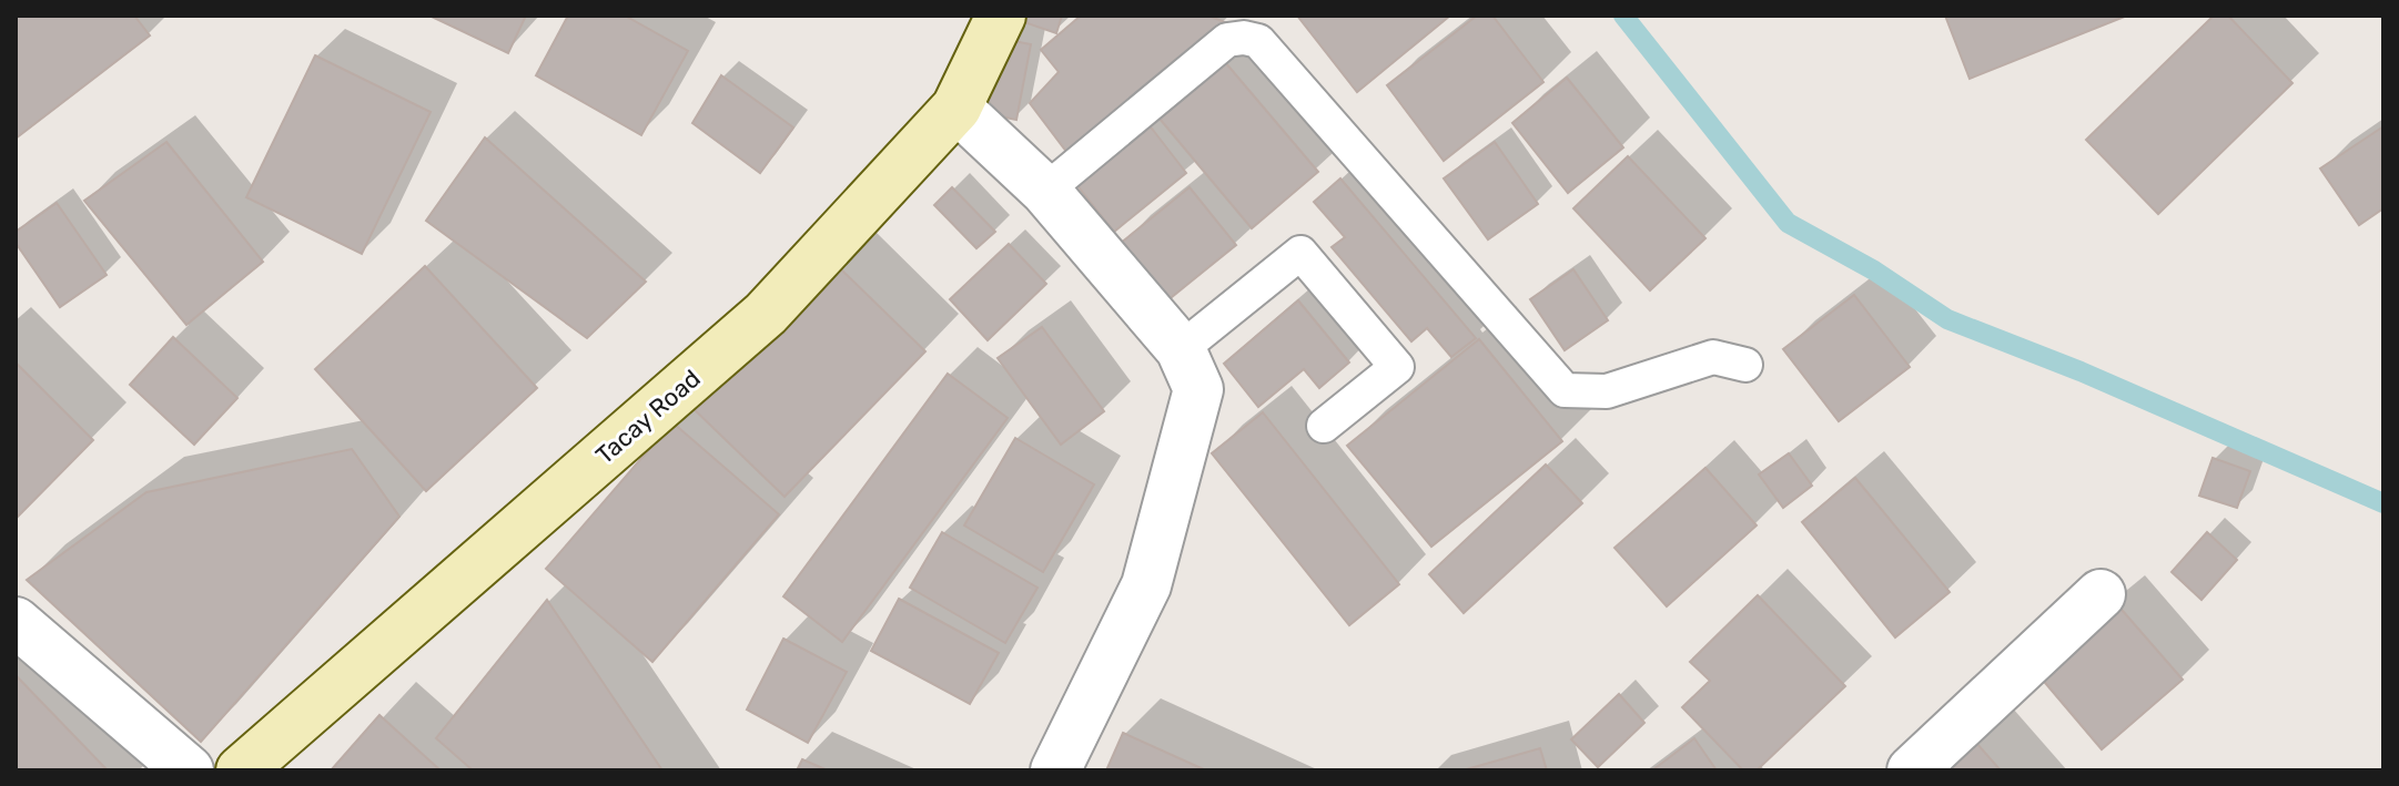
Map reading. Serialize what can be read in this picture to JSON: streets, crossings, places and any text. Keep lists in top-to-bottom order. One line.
{"streets":{"main road":["Tacay Road"]}}
